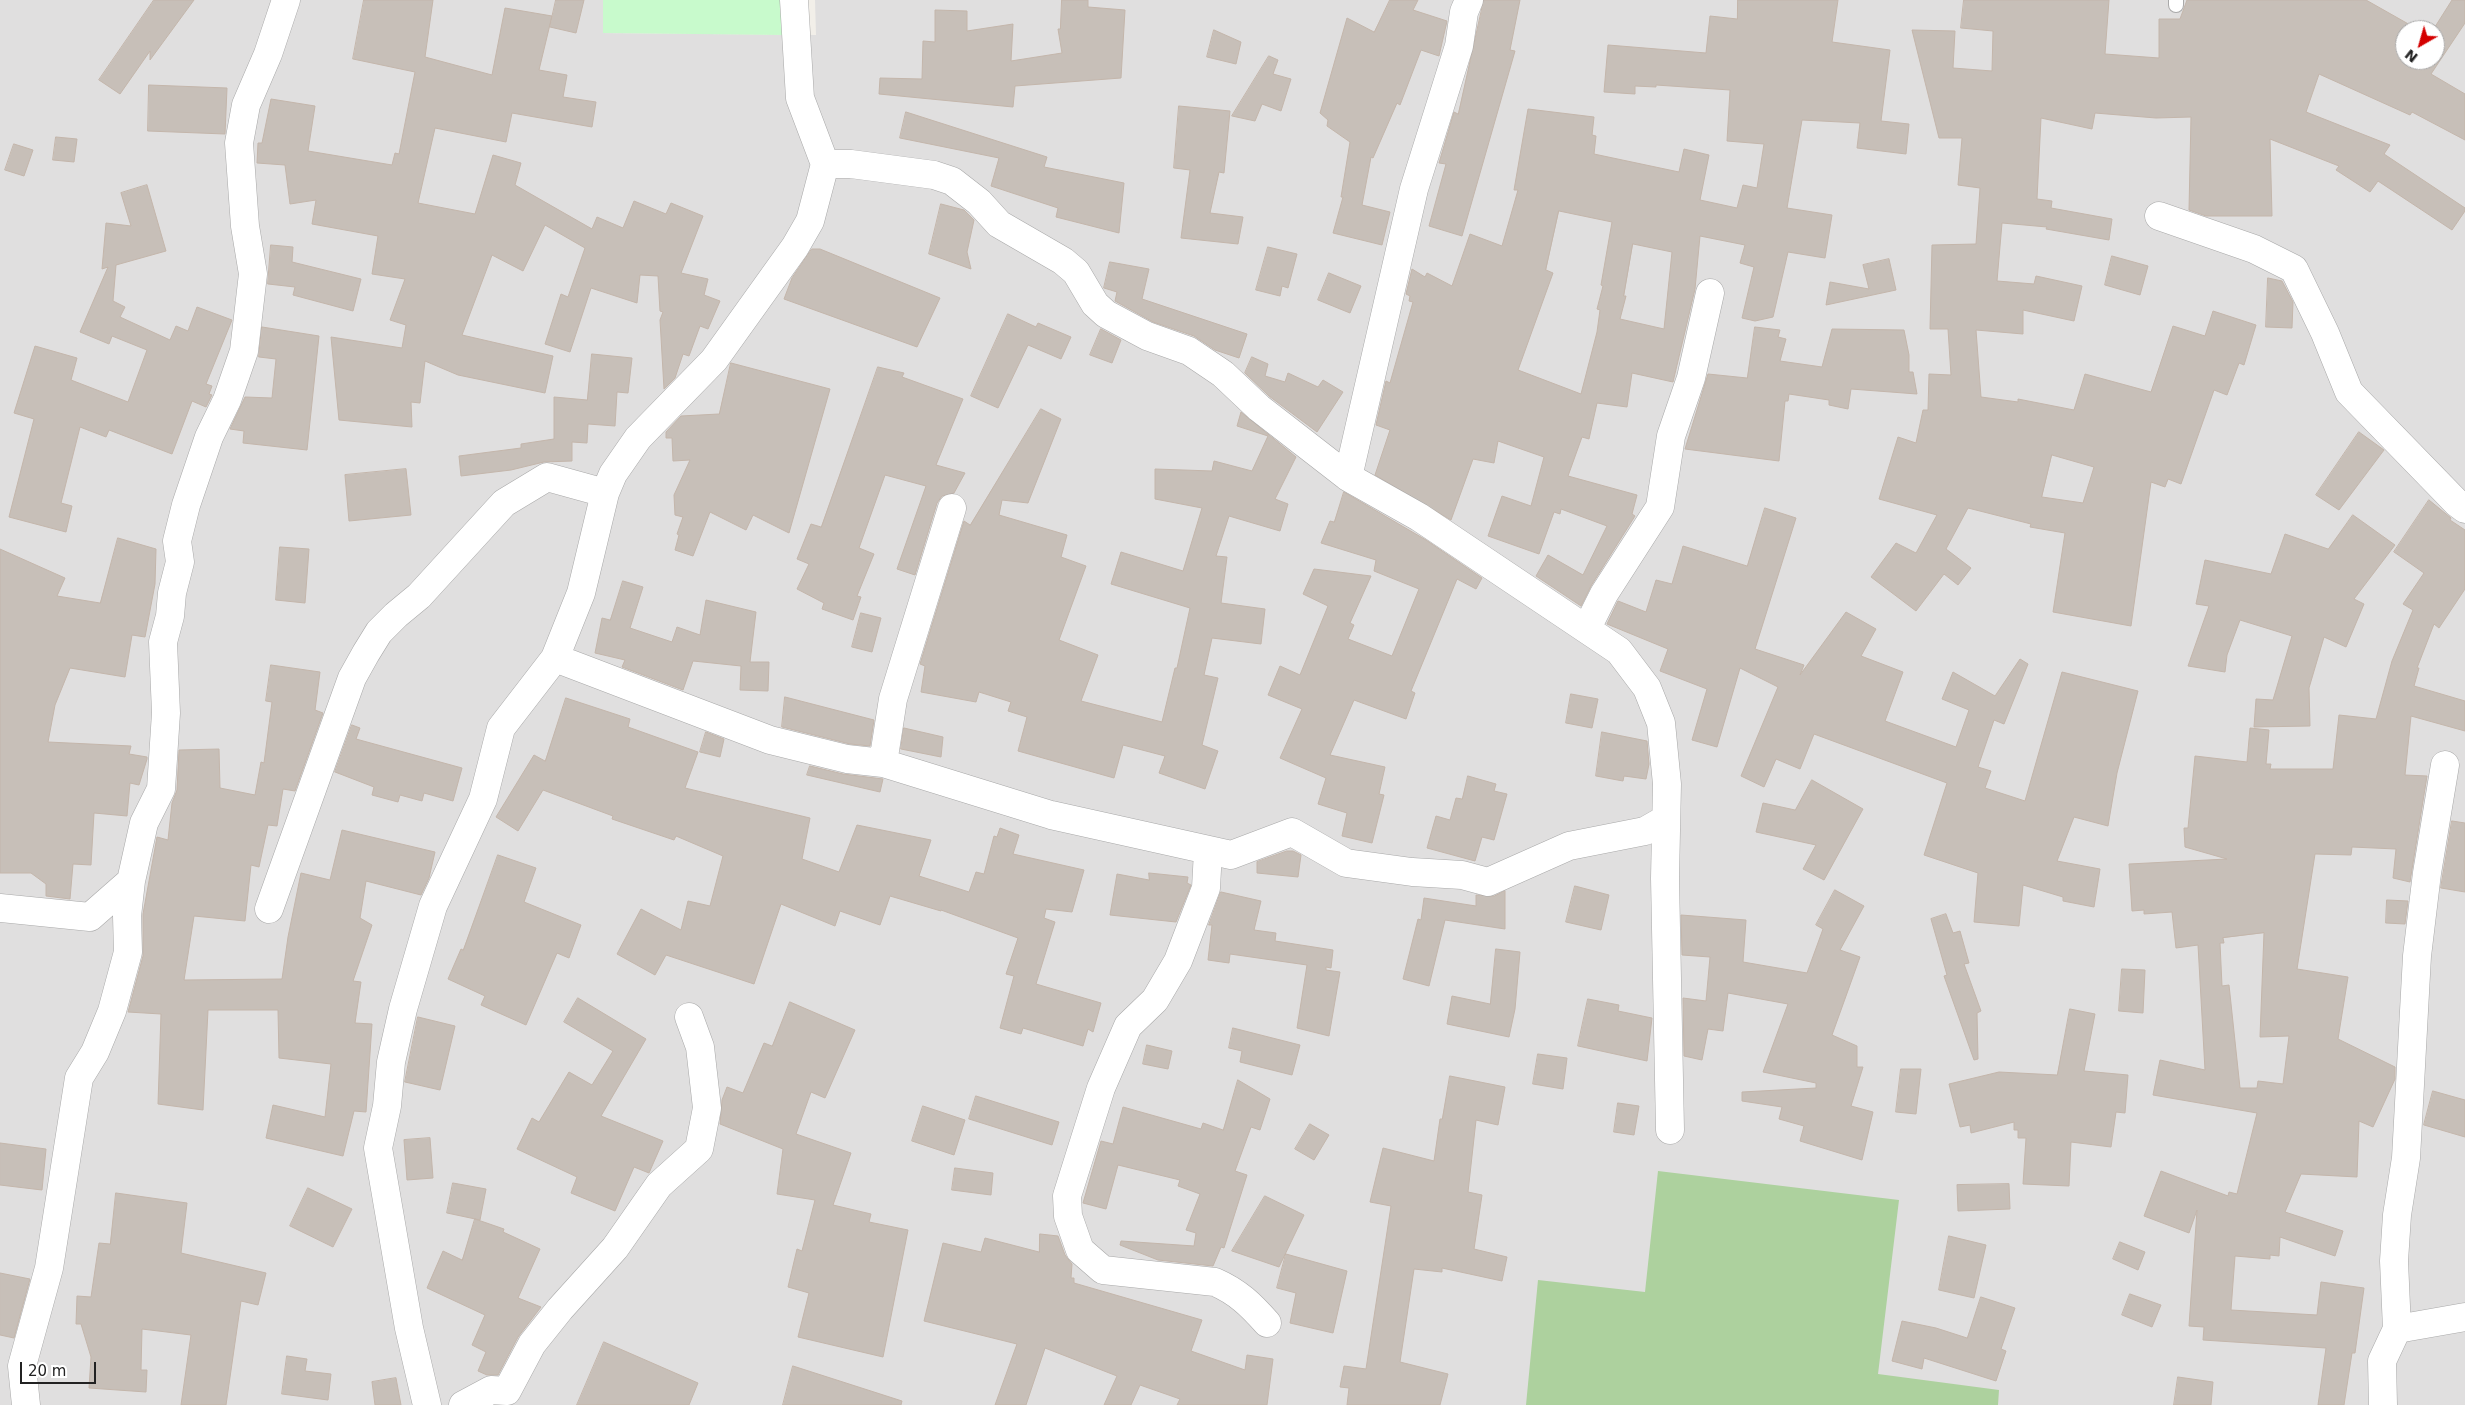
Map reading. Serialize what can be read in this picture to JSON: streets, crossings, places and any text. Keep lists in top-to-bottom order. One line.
{"scale_bar":"20 m","north":"bottom left"}
